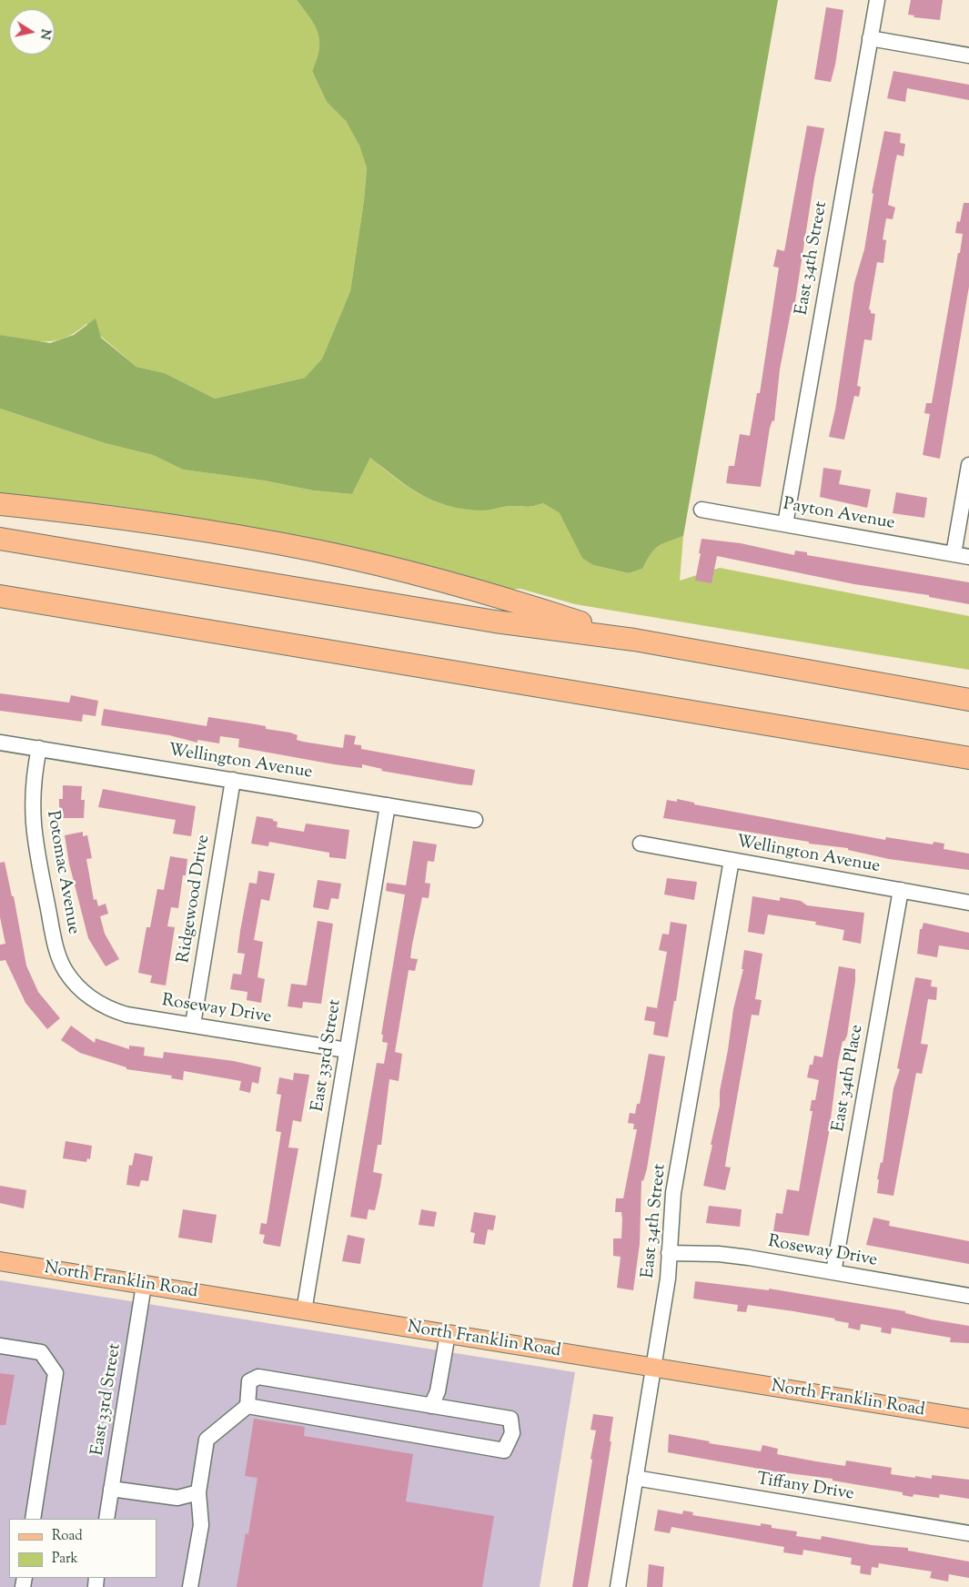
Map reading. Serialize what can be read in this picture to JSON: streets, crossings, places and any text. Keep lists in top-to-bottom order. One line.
{"streets":{"main road":["North Franklin Road"],"street":["East 34th Street","Payton Avenue","Wellington Avenue","Potomac Avenue","Ridgewood Drive","Roseway Drive","East 33rd Street","East 34th Place","Tiffany Drive"]},"crossings":[["East 34th Street","Payton Avenue"],["East 34th Street","Wellington Avenue"],["East 34th Street","Roseway Drive"],["East 34th Street","North Franklin Road"],["East 34th Street","Tiffany Drive"],["Wellington Avenue","Potomac Avenue"],["Wellington Avenue","Ridgewood Drive"],["Wellington Avenue","East 33rd Street"],["Wellington Avenue","East 34th Place"],["Potomac Avenue","Roseway Drive"],["Ridgewood Drive","Roseway Drive"],["Roseway Drive","East 33rd Street"],["Roseway Drive","East 34th Place"],["East 33rd Street","North Franklin Road"]],"legend":["Road","Park"],"north":"right"}
